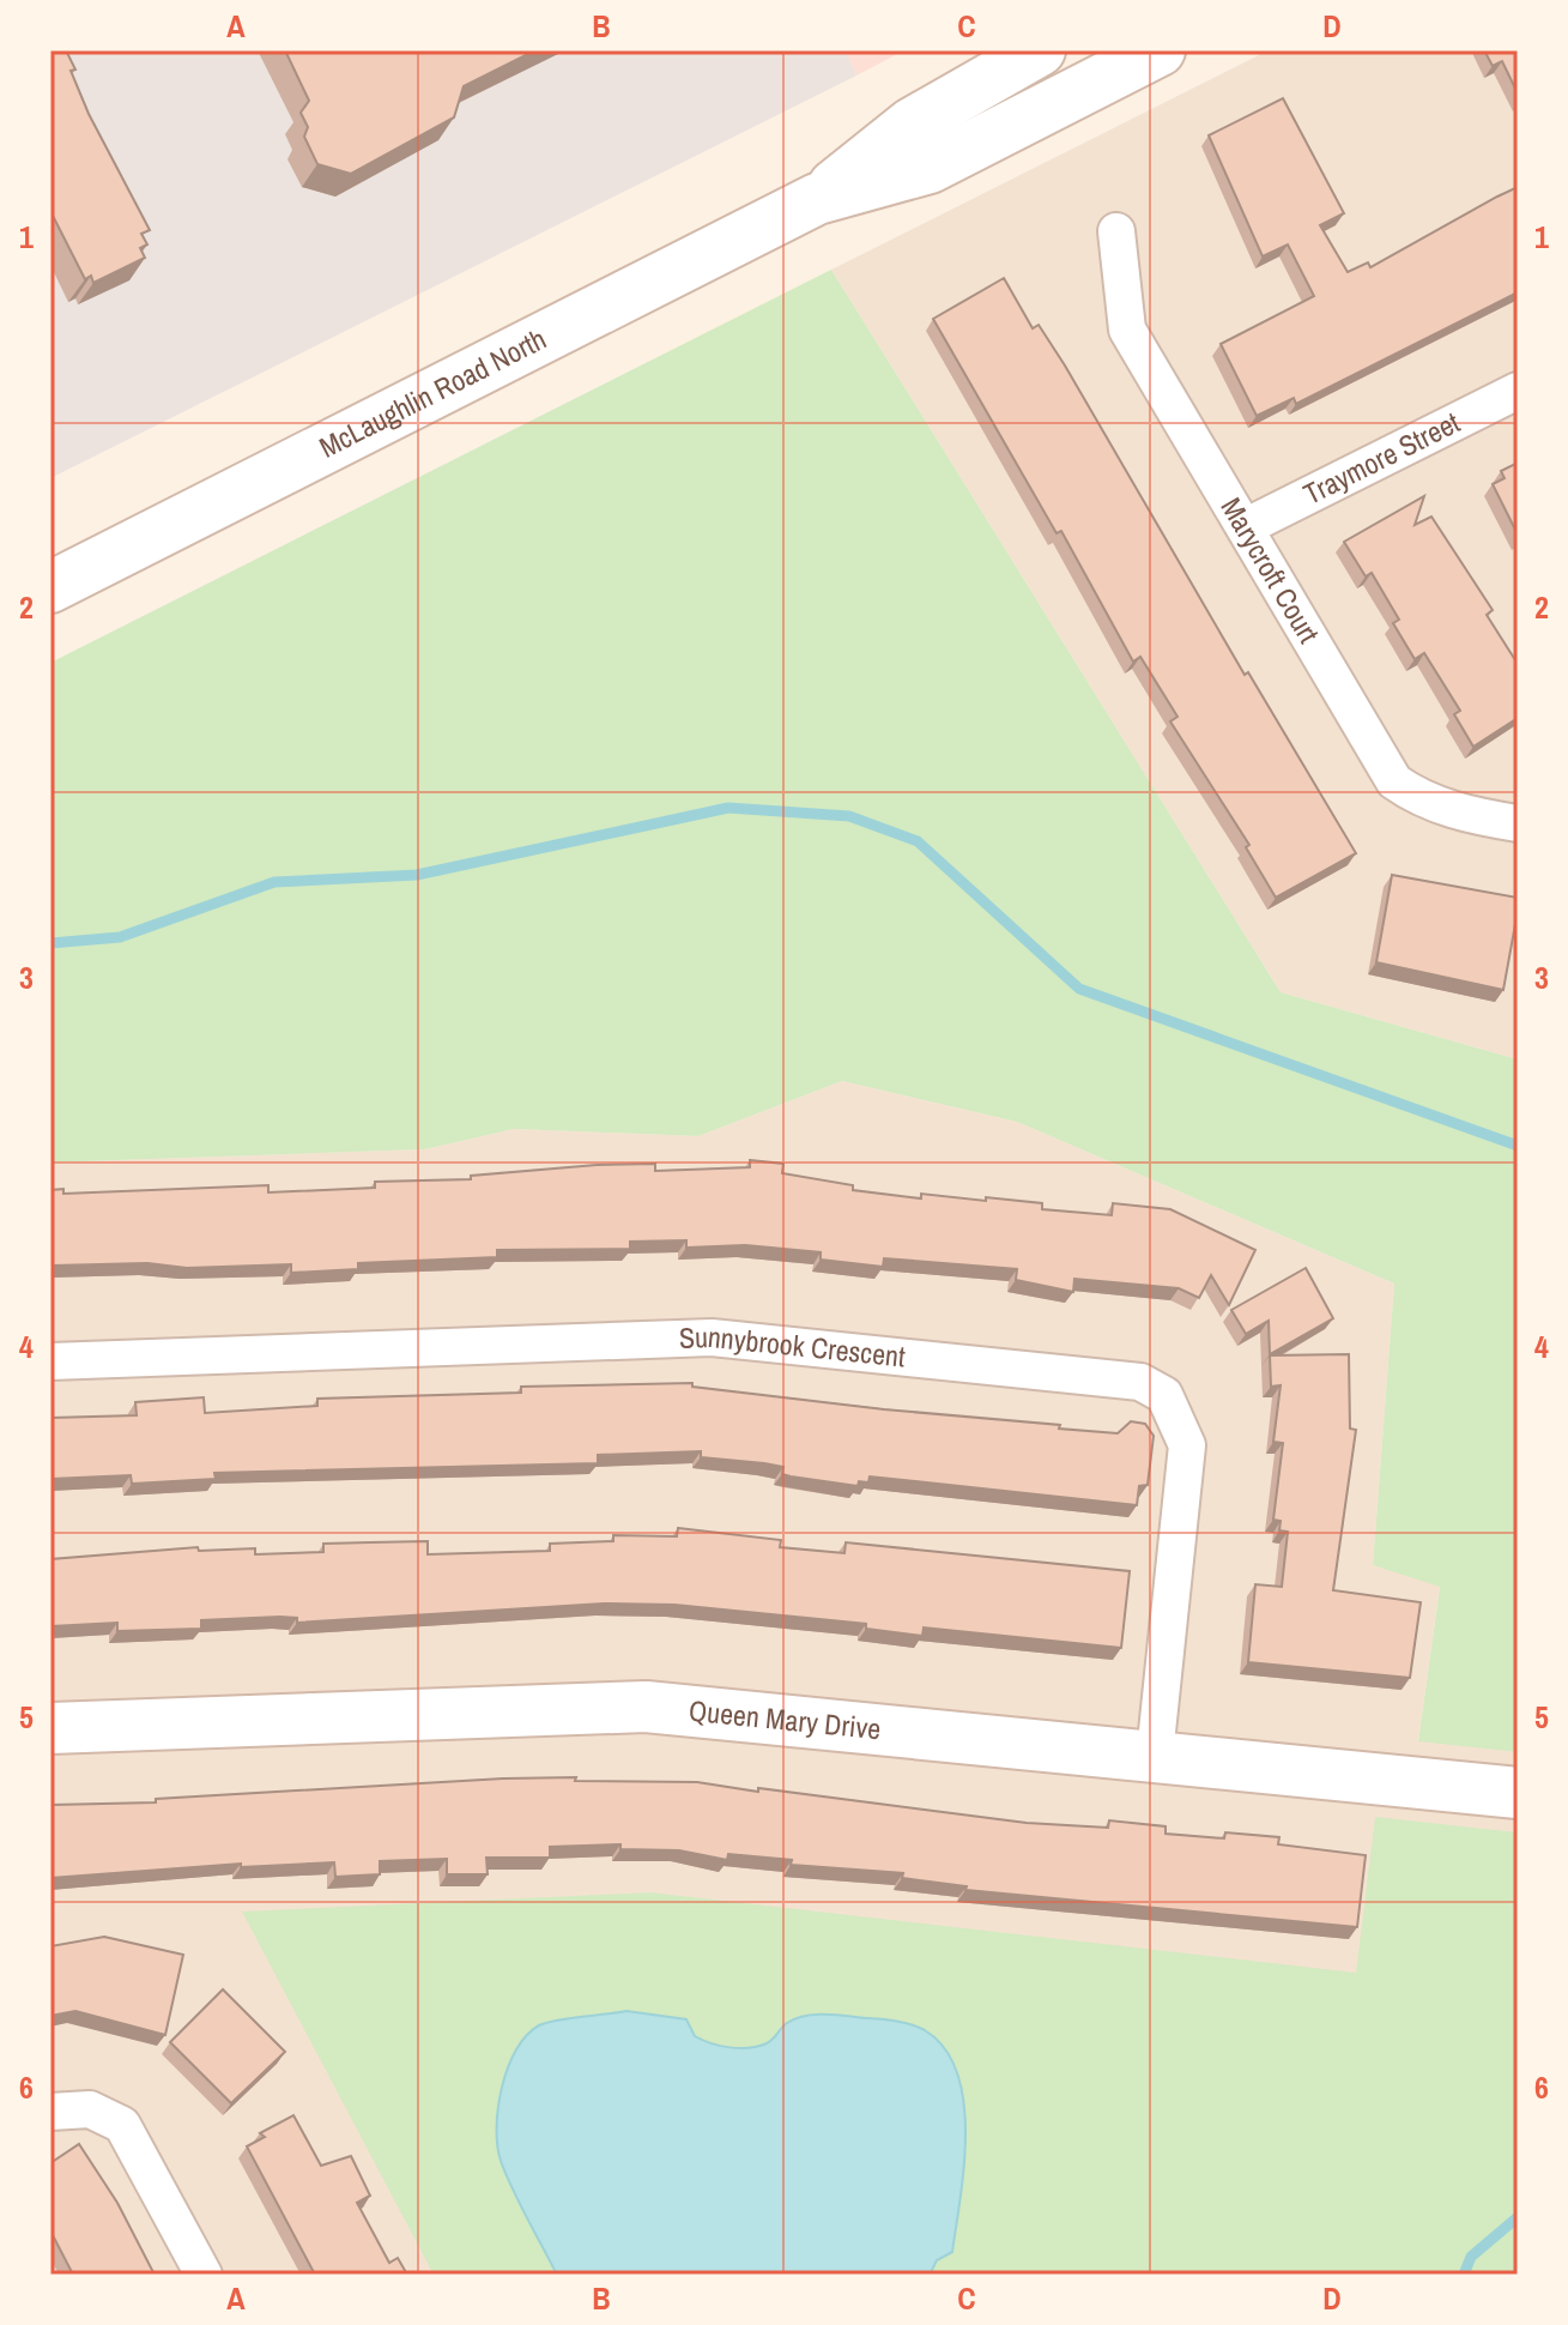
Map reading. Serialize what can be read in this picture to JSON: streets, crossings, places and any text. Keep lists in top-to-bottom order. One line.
{"streets":{"main road":["McLaughlin Road North","Queen Mary Drive"],"street":["Traymore Street","Marycroft Court","Sunnybrook Crescent"]},"crossings":[["Traymore Street","Marycroft Court"],["Sunnybrook Crescent","Queen Mary Drive"]],"grid":{"columns":["A","B","C","D"],"rows":["1","2","3","4","5","6"]}}
